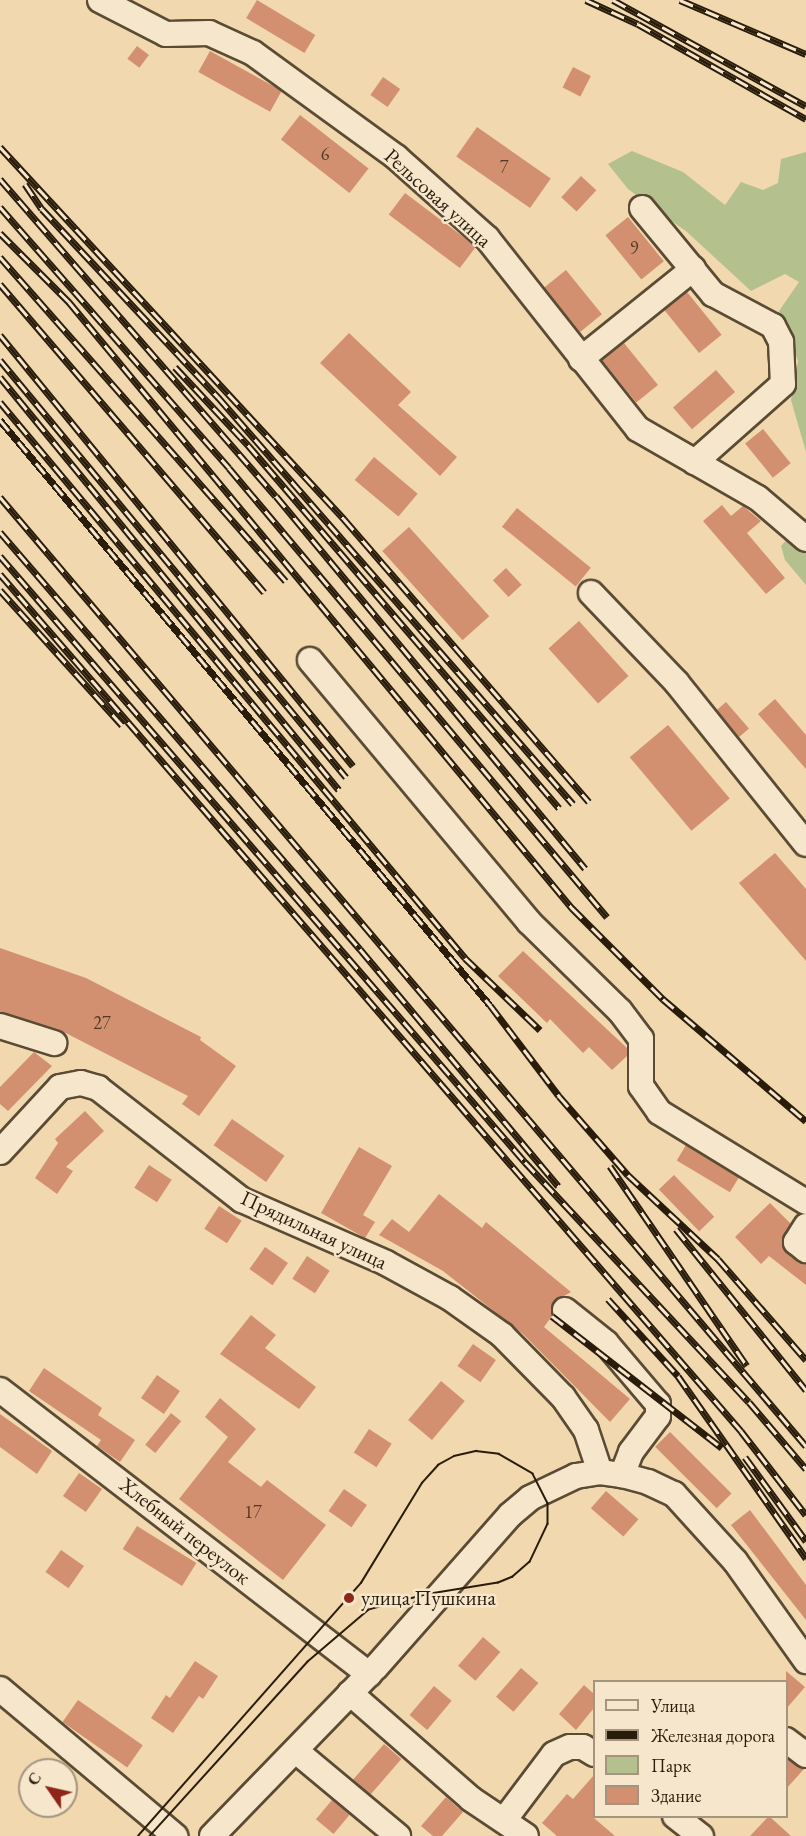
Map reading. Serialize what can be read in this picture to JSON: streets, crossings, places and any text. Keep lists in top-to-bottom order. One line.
{"streets":{"street":["Рельсовая улица","Прядильная улица","Хлебный переулок"]},"places":["улица Пушкина"],"house_numbers":["6","7","9","27","17"],"legend":["Улица","Железная дорога","Парк","Здание"],"north":"top left"}
